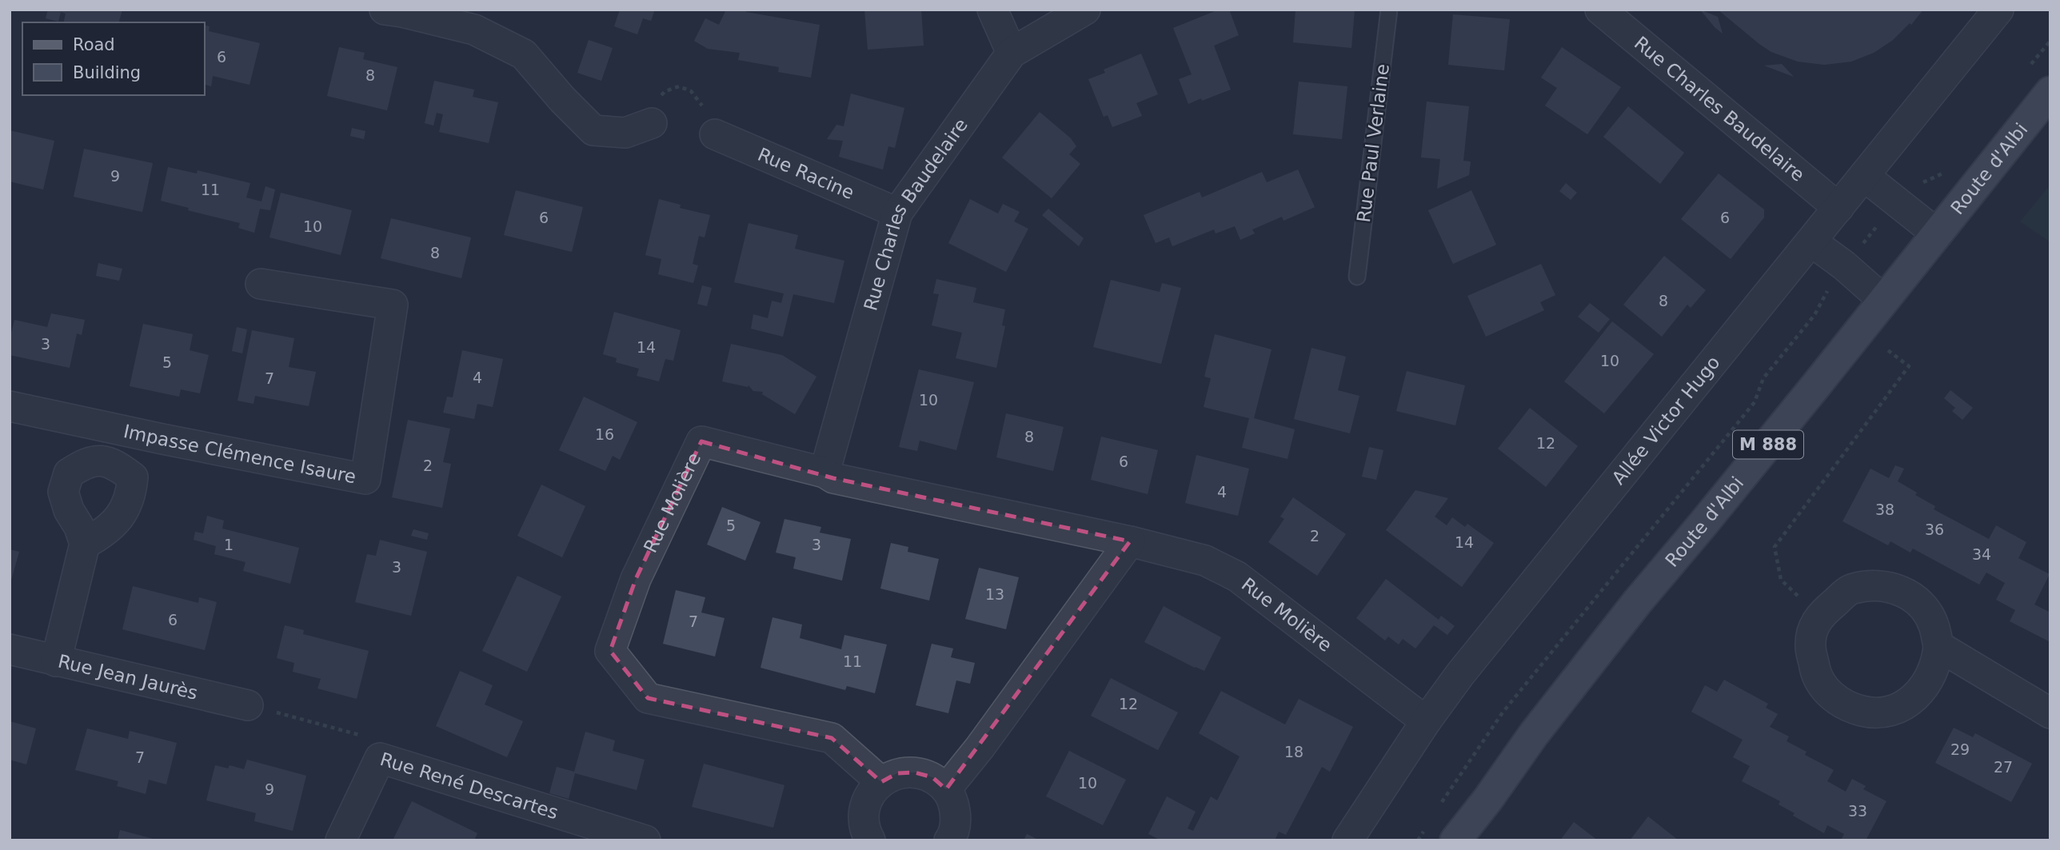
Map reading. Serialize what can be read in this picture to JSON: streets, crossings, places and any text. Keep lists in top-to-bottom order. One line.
{"streets":{"main road":["Route d'Albi","M 888"],"street":["Rue Charles Baudelaire","Rue Racine","Allée Victor Hugo","Impasse Clémence Isaure","Rue Molière","Rue Jean Jaurès","Rue René Descartes"],"lane":["Rue Paul Verlaine"]},"crossings":[["Rue Charles Baudelaire","Rue Racine"],["Rue Charles Baudelaire","Allée Victor Hugo"],["Rue Charles Baudelaire","Rue Molière"],["Allée Victor Hugo","Rue Molière"]],"house_numbers":["6","8","9","11","6","6","10","8","8","3","14","10","5","4","7","10","16","8","12","6","2","4","38","5","36","2","14","1","3","34","3","13","6","7","11","12","29","18","7","27","10","9","33"],"legend":["Road","Building"]}
